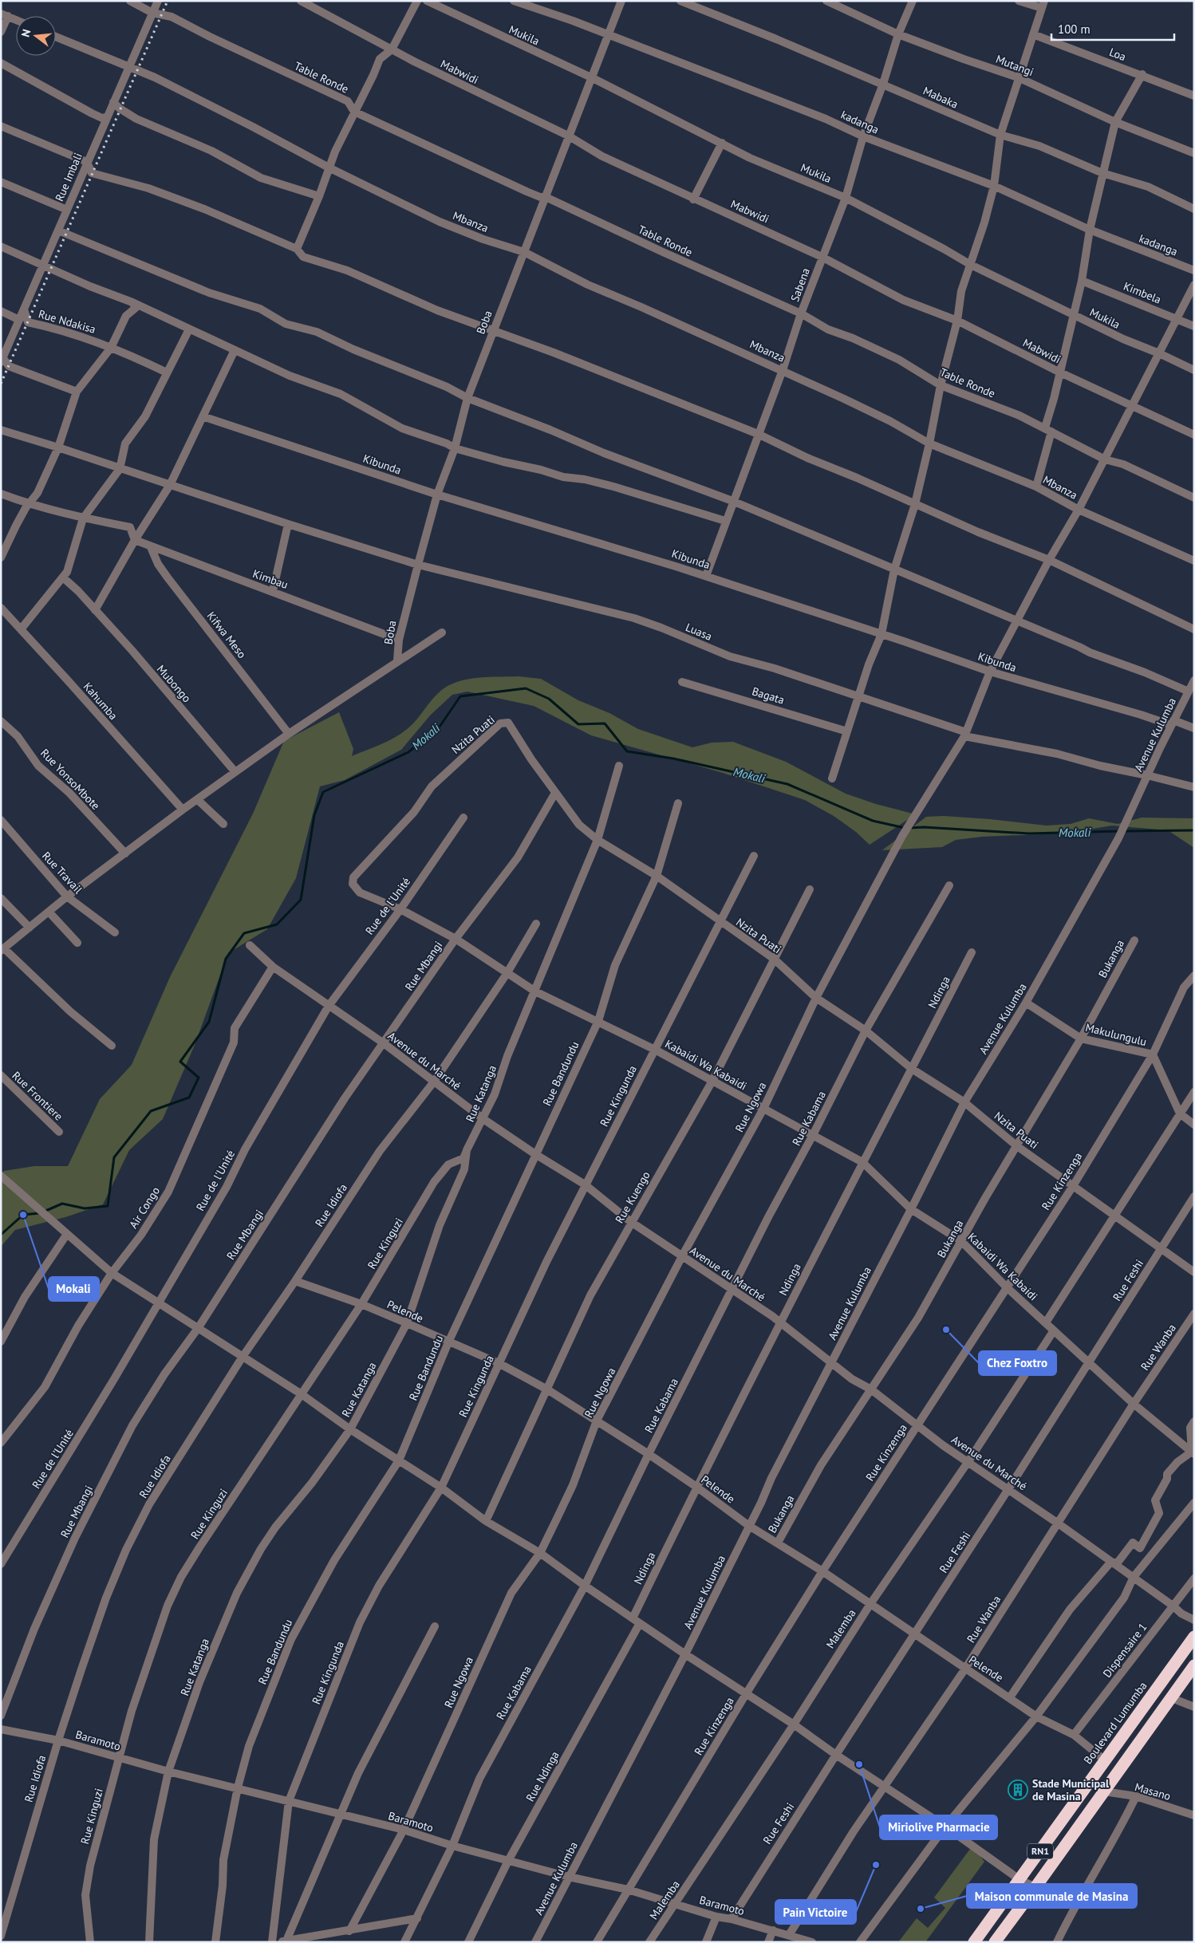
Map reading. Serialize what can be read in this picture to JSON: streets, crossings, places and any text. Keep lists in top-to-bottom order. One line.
{"streets":{"highway":["Boulevard Lumumba","RN1"],"street":["Mukila","Loa","Mutangi","Mabwidi","Table Ronde","Mabaka","kadanga","Rue Imbali","Mbanza","Sabena","Kimbela","Rue Ndakisa","Boba","Kibunda","Kimbau","Luasa","Kifwa Meso","Mubongo","Bagata","Kahumba","Nzita Puati","Avenue Kulumba","Rue YonsoMbote","Rue Travail","Rue de l'Unité","Bukanga","Rue Mbangi","Ndinga","Makulungulu","Avenue du Marché","Kabaidi Wa Kabaidi","Rue Bandundu","Rue Katanga","Rue Frontiere","Rue Kingunda","Rue Ngowa","Rue Kabama","Rue Kinzenga","Rue Kuengo","Rue Idiofa","Air Congo","Rue Kinguzi","Rue Feshi","Pelende","Rue Wanba","Malemba","Dispensaire 1","Baramoto","Rue Ndinga","Masano"]},"crossings":[["Mukila","Sabena"],["Mukila","Boba"],["Mukila","Rue Ngowa"],["Mutangi","Sabena"],["Mabwidi","Sabena"],["Mabwidi","Boba"],["Mabwidi","Rue Ngowa"],["Table Ronde","Rue Imbali"],["Table Ronde","Sabena"],["Table Ronde","Boba"],["Table Ronde","Rue Ngowa"],["Mabaka","Sabena"],["kadanga","Sabena"],["kadanga","Boba"],["Rue Imbali","Mbanza"],["Rue Imbali","Rue Ndakisa"],["Mbanza","Sabena"],["Mbanza","Boba"],["Mbanza","Rue Ngowa"],["Sabena","Kibunda"],["Kimbela","Rue Ngowa"],["Boba","Kibunda"],["Boba","Kimbau"],["Boba","Luasa"],["Kibunda","Avenue Kulumba"],["Kibunda","Rue Ngowa"],["Kimbau","Kifwa Meso"],["Luasa","Avenue Kulumba"],["Luasa","Rue Ngowa"],["Nzita Puati","Avenue Kulumba"],["Nzita Puati","Bukanga"],["Nzita Puati","Rue Mbangi"],["Nzita Puati","Ndinga"],["Nzita Puati","Kabaidi Wa Kabaidi"],["Nzita Puati","Rue Bandundu"],["Nzita Puati","Rue Katanga"],["Nzita Puati","Rue Kingunda"],["Nzita Puati","Rue Ngowa"],["Nzita Puati","Rue Kabama"],["Nzita Puati","Rue Kinzenga"],["Nzita Puati","Rue Kuengo"],["Nzita Puati","Rue Feshi"],["Avenue Kulumba","Makulungulu"],["Avenue Kulumba","Avenue du Marché"],["Avenue Kulumba","Kabaidi Wa Kabaidi"],["Avenue Kulumba","Pelende"],["Avenue Kulumba","Baramoto"],["Rue de l'Unité","Avenue du Marché"],["Rue de l'Unité","Kabaidi Wa Kabaidi"],["Bukanga","Makulungulu"],["Bukanga","Avenue du Marché"],["Bukanga","Kabaidi Wa Kabaidi"],["Bukanga","Pelende"],["Rue Mbangi","Avenue du Marché"],["Rue Mbangi","Kabaidi Wa Kabaidi"],["Ndinga","Avenue du Marché"],["Ndinga","Kabaidi Wa Kabaidi"],["Ndinga","Pelende"],["Makulungulu","Rue Kinzenga"],["Avenue du Marché","Rue Bandundu"],["Avenue du Marché","Rue Katanga"],["Avenue du Marché","Rue Kingunda"],["Avenue du Marché","Rue Ngowa"],["Avenue du Marché","Rue Kabama"],["Avenue du Marché","Rue Kinzenga"],["Avenue du Marché","Rue Kuengo"],["Avenue du Marché","Rue Idiofa"],["Avenue du Marché","Air Congo"],["Avenue du Marché","Rue Feshi"],["Avenue du Marché","Rue Wanba"],["Avenue du Marché","Malemba"],["Avenue du Marché","Dispensaire 1"],["Kabaidi Wa Kabaidi","Rue Bandundu"],["Kabaidi Wa Kabaidi","Rue Katanga"],["Kabaidi Wa Kabaidi","Rue Kingunda"],["Kabaidi Wa Kabaidi","Rue Ngowa"],["Kabaidi Wa Kabaidi","Rue Kabama"],["Kabaidi Wa Kabaidi","Rue Kinzenga"],["Kabaidi Wa Kabaidi","Rue Kuengo"],["Kabaidi Wa Kabaidi","Rue Idiofa"],["Kabaidi Wa Kabaidi","Rue Feshi"],["Kabaidi Wa Kabaidi","Rue Wanba"],["Kabaidi Wa Kabaidi","Malemba"],["Rue Bandundu","Pelende"],["Rue Bandundu","Baramoto"],["Rue Katanga","Rue Kinguzi"],["Rue Katanga","Pelende"],["Rue Katanga","Baramoto"],["Rue Kingunda","Pelende"],["Rue Kingunda","Baramoto"],["Rue Ngowa","Pelende"],["Rue Ngowa","Baramoto"],["Rue Kabama","Pelende"],["Rue Kabama","Baramoto"],["Rue Kinzenga","Pelende"],["Rue Kinzenga","Baramoto"],["Rue Kuengo","Pelende"],["Rue Idiofa","Pelende"],["Rue Idiofa","Baramoto"],["Rue Kinguzi","Pelende"],["Rue Kinguzi","Baramoto"],["Rue Feshi","Pelende"],["Rue Feshi","Baramoto"],["Pelende","Rue Wanba"],["Pelende","Malemba"],["Pelende","Dispensaire 1"],["Pelende","Boulevard Lumumba"],["Rue Wanba","Baramoto"],["Malemba","Baramoto"],["Baramoto","Rue Ndinga"],["Masano","RN1"]],"water":["Mokali"],"places":{"other":["Mokali","Chez Foxtro","Miriolive Pharmacie","Pain Victoire","Maison communale de Masina"],"building":["Stade Municipal de Masina"]},"scale_bar":"100 m","north":"left"}
